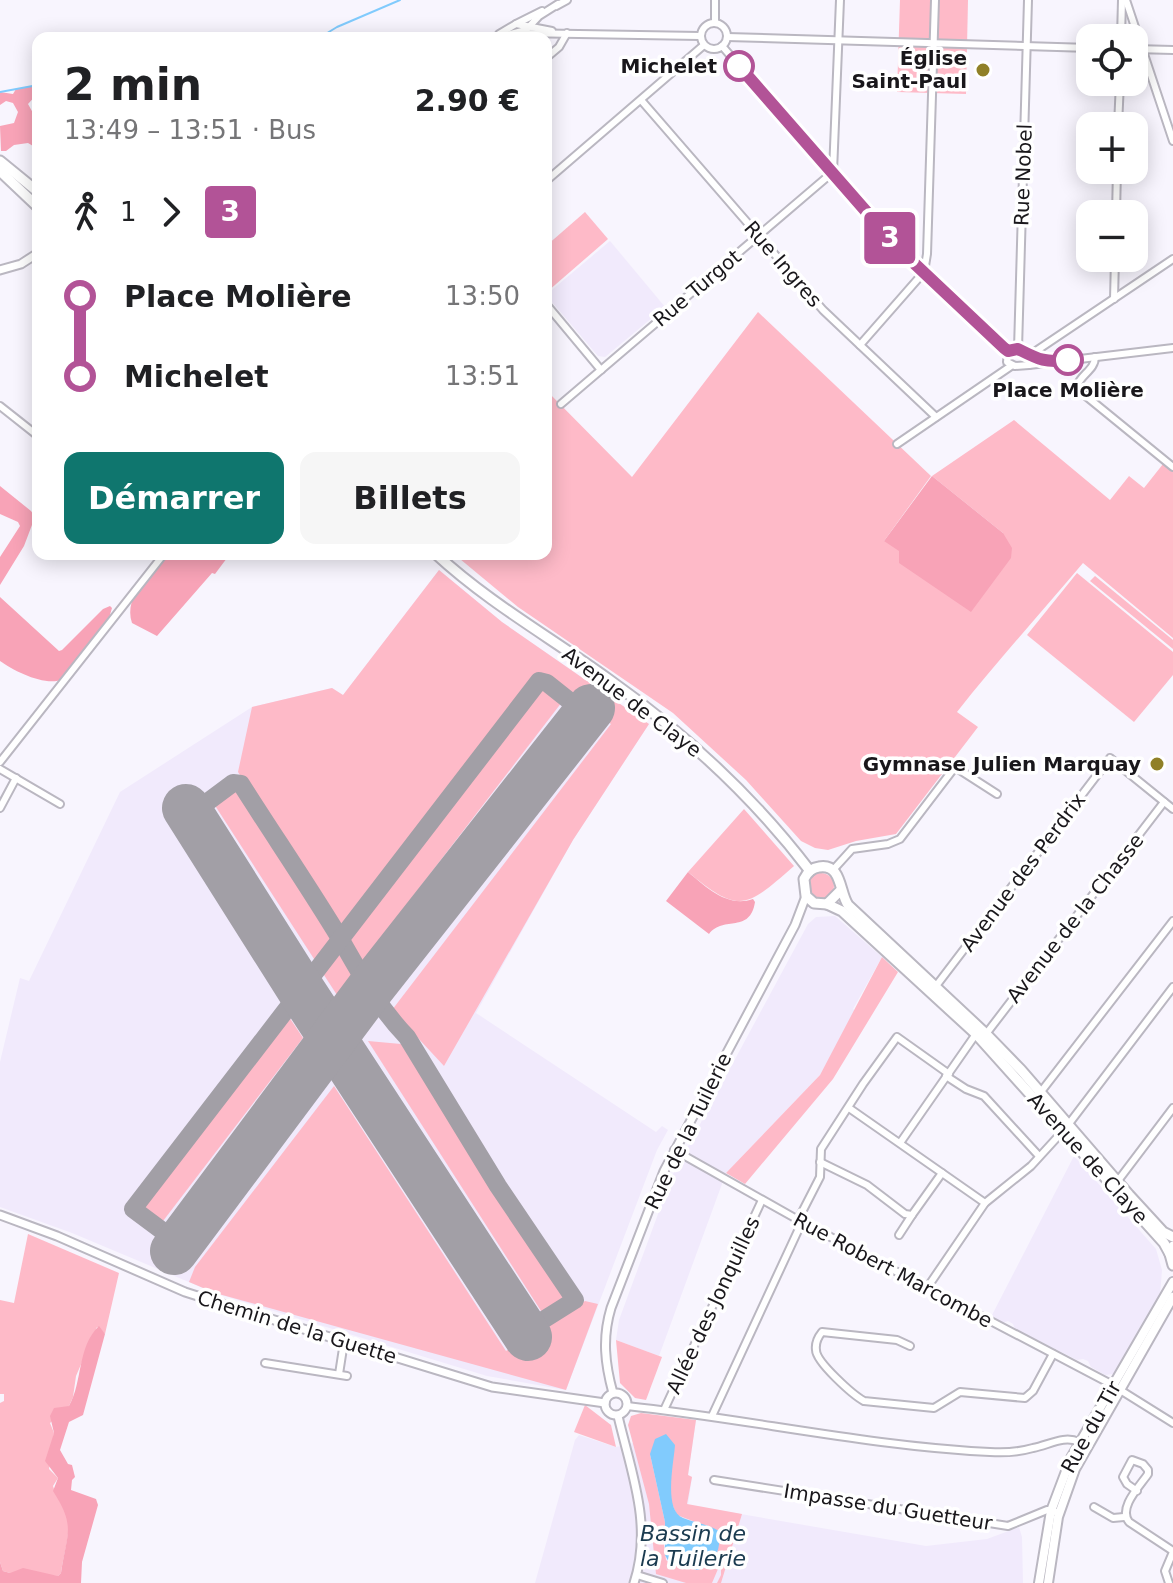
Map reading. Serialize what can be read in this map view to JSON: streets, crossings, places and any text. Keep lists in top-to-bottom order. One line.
{"streets":{"main road":["Avenue de Claye","Rue du Tir"],"street":["Rue Nobel","Rue Ingres","Rue Turgot","Avenue des Perdrix","Avenue de la Chasse","Rue de la Tuilerie","Rue Robert Marcombe","Allée des Jonquilles","Chemin de la Guette","Impasse du Guetteur"]},"crossings":[["Rue Ingres","Rue Turgot"],["Avenue de Claye","Avenue des Perdrix"],["Avenue de Claye","Avenue de la Chasse"],["Avenue de Claye","Rue de la Tuilerie"],["Avenue des Perdrix","Avenue de la Chasse"],["Rue de la Tuilerie","Rue Robert Marcombe"],["Rue de la Tuilerie","Chemin de la Guette"],["Rue Robert Marcombe","Allée des Jonquilles"],["Rue Robert Marcombe","Rue du Tir"],["Rue du Tir","Impasse du Guetteur"]],"water":["Bassin de la Tuilerie"],"places":["Michelet","Église Saint-Paul","Place Molière","Gymnase Julien Marquay"],"lines":["bus line 3"],"page":{"on_map":"3","map_buttons":["+","−"],"heading":["2 min","13:49 – 13:51 · Bus","2.90 €"],"legs":["1","3"],"list":[{"name":"Place Molière","value":"13:50"},{"name":"Michelet","value":"13:51"}],"buttons":["Démarrer","Billets"]}}
